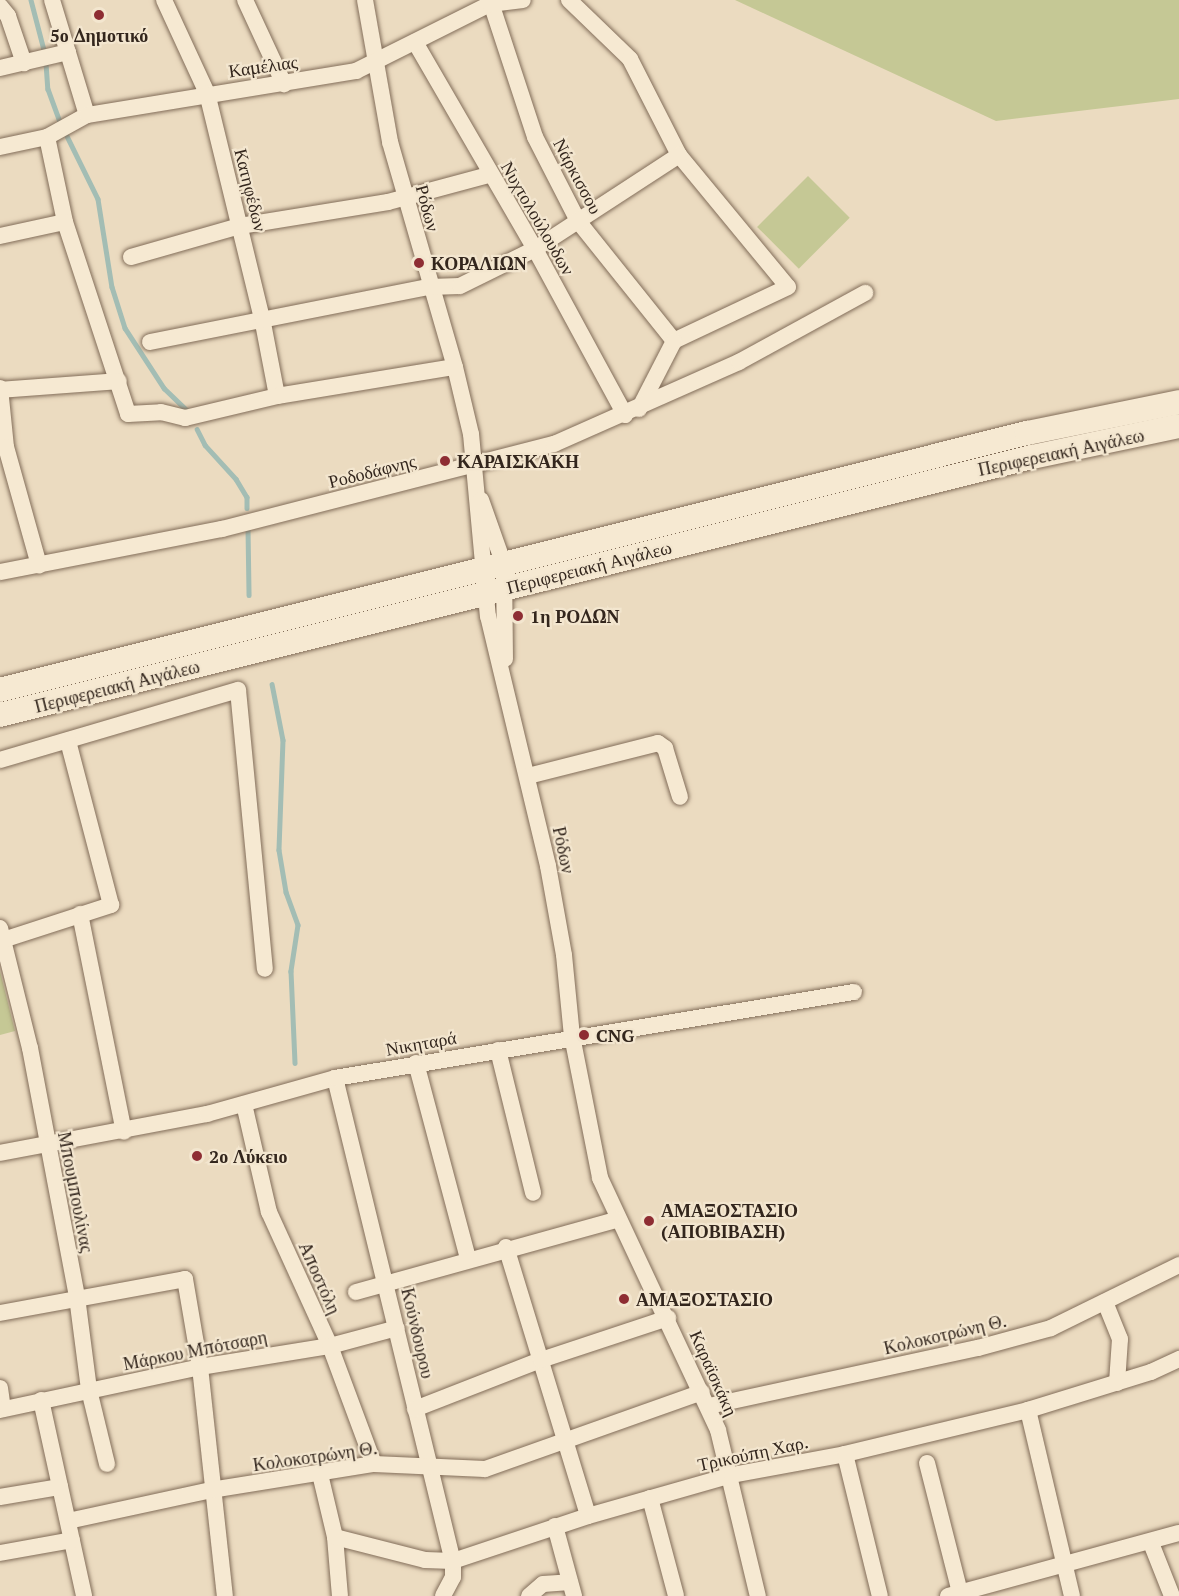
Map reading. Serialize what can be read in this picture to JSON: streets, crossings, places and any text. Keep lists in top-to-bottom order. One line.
{"streets":{"main road":["Περιφερειακή Αιγάλεω"],"street":["Καμέλιας","Νάρκισσου","Κατηφέδων","Ρόδων","Νυχτολούλουδων","Ροδοδάφνης","Νικηταρά","Μπουμπουλίνας","Αποστόλη","Κούνδουρου","Κολοκοτρώνη Θ.","Μάρκου Μπότσαρη","Καραϊσκάκη","Τρικούπη Χαρ."]},"crossings":[["Καμέλιας","Νάρκισσου"],["Καμέλιας","Κατηφέδων"],["Καμέλιας","Ρόδων"],["Καμέλιας","Νυχτολούλουδων"],["Ρόδων","Περιφερειακή Αιγάλεω"],["Ρόδων","Ροδοδάφνης"],["Ρόδων","Νικηταρά"],["Ρόδων","Καραϊσκάκη"],["Νυχτολούλουδων","Ροδοδάφνης"],["Νικηταρά","Μπουμπουλίνας"],["Νικηταρά","Αποστόλη"],["Νικηταρά","Κούνδουρου"],["Νικηταρά","Καραϊσκάκη"],["Μπουμπουλίνας","Μάρκου Μπότσαρη"],["Αποστόλη","Κολοκοτρώνη Θ."],["Αποστόλη","Μάρκου Μπότσαρη"],["Κούνδουρου","Κολοκοτρώνη Θ."],["Κούνδουρου","Μάρκου Μπότσαρη"],["Κούνδουρου","Τρικούπη Χαρ."],["Κολοκοτρώνη Θ.","Καραϊσκάκη"],["Καραϊσκάκη","Τρικούπη Χαρ."]],"places":["5ο Δημοτικό","ΚΟΡΑΛΙΩΝ","ΚΑΡΑΙΣΚΑΚΗ","1η ΡΟΔΩΝ","CNG","2ο Λύκειο","ΑΜΑΞΟΣΤΑΣΙΟ (ΑΠΟΒΙΒΑΣΗ)","ΑΜΑΞΟΣΤΑΣΙΟ"]}
